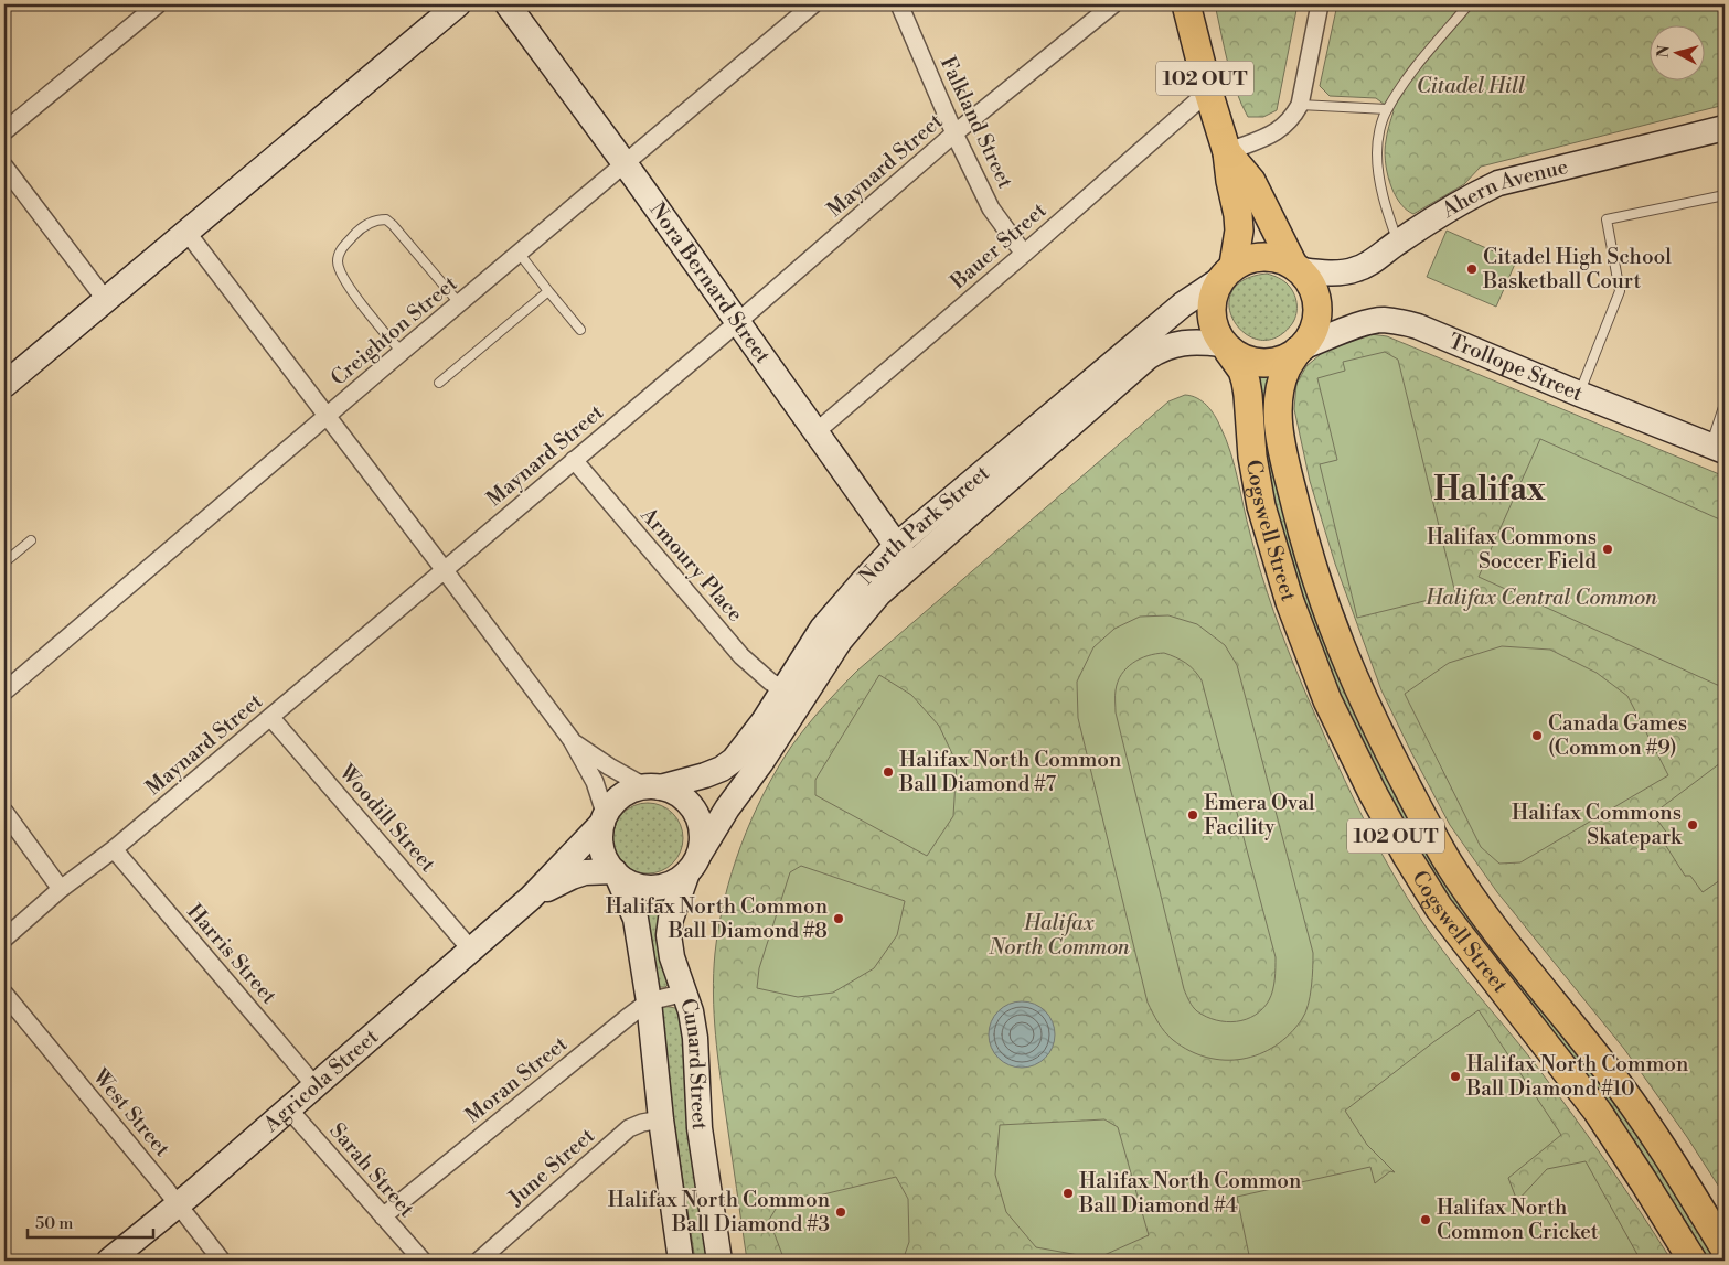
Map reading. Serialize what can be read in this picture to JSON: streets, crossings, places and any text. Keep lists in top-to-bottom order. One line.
{"streets":{"main road":["102 OUT","Ahern Avenue","Nora Bernard Street","Trollope Street","North Park Street","Cogswell Street","Cunard Street","Agricola Street"],"street":["Falkland Street","Maynard Street","Bauer Street","Creighton Street","Armoury Place","Woodill Street","Harris Street","Moran Street","West Street","June Street","Sarah Street"]},"crossings":[["102 OUT","Ahern Avenue"],["102 OUT","Bauer Street"],["102 OUT","Trollope Street"],["102 OUT","North Park Street"],["102 OUT","Cogswell Street"],["Falkland Street","Maynard Street"],["Falkland Street","Bauer Street"],["Maynard Street","Nora Bernard Street"],["Maynard Street","Armoury Place"],["Maynard Street","Woodill Street"],["Maynard Street","Harris Street"],["Ahern Avenue","Trollope Street"],["Ahern Avenue","North Park Street"],["Ahern Avenue","Cogswell Street"],["Bauer Street","Nora Bernard Street"],["Nora Bernard Street","Creighton Street"],["Nora Bernard Street","North Park Street"],["Trollope Street","North Park Street"],["Trollope Street","Cogswell Street"],["North Park Street","Cogswell Street"],["North Park Street","Armoury Place"],["North Park Street","Cunard Street"],["North Park Street","Agricola Street"],["Woodill Street","Agricola Street"],["Harris Street","Agricola Street"],["Cunard Street","Moran Street"],["Cunard Street","Agricola Street"],["Cunard Street","June Street"],["Moran Street","Sarah Street"],["Agricola Street","West Street"],["Agricola Street","Sarah Street"]],"districts":["Halifax"],"parks":["Citadel Hill","Halifax Central Common","Halifax North Common"],"places":["Citadel High School Basketball Court","Halifax Commons Soccer Field","Canada Games (Common #9)","Halifax North Common Ball Diamond #7","Emera Oval Facility","Halifax Commons Skatepark","Halifax North Common Ball Diamond #8","Halifax North Common Ball Diamond #10","Halifax North Common Ball Diamond #4","Halifax North Common Ball Diamond #3","Halifax North Common Cricket"],"scale_bar":"50 m","north":"left"}
